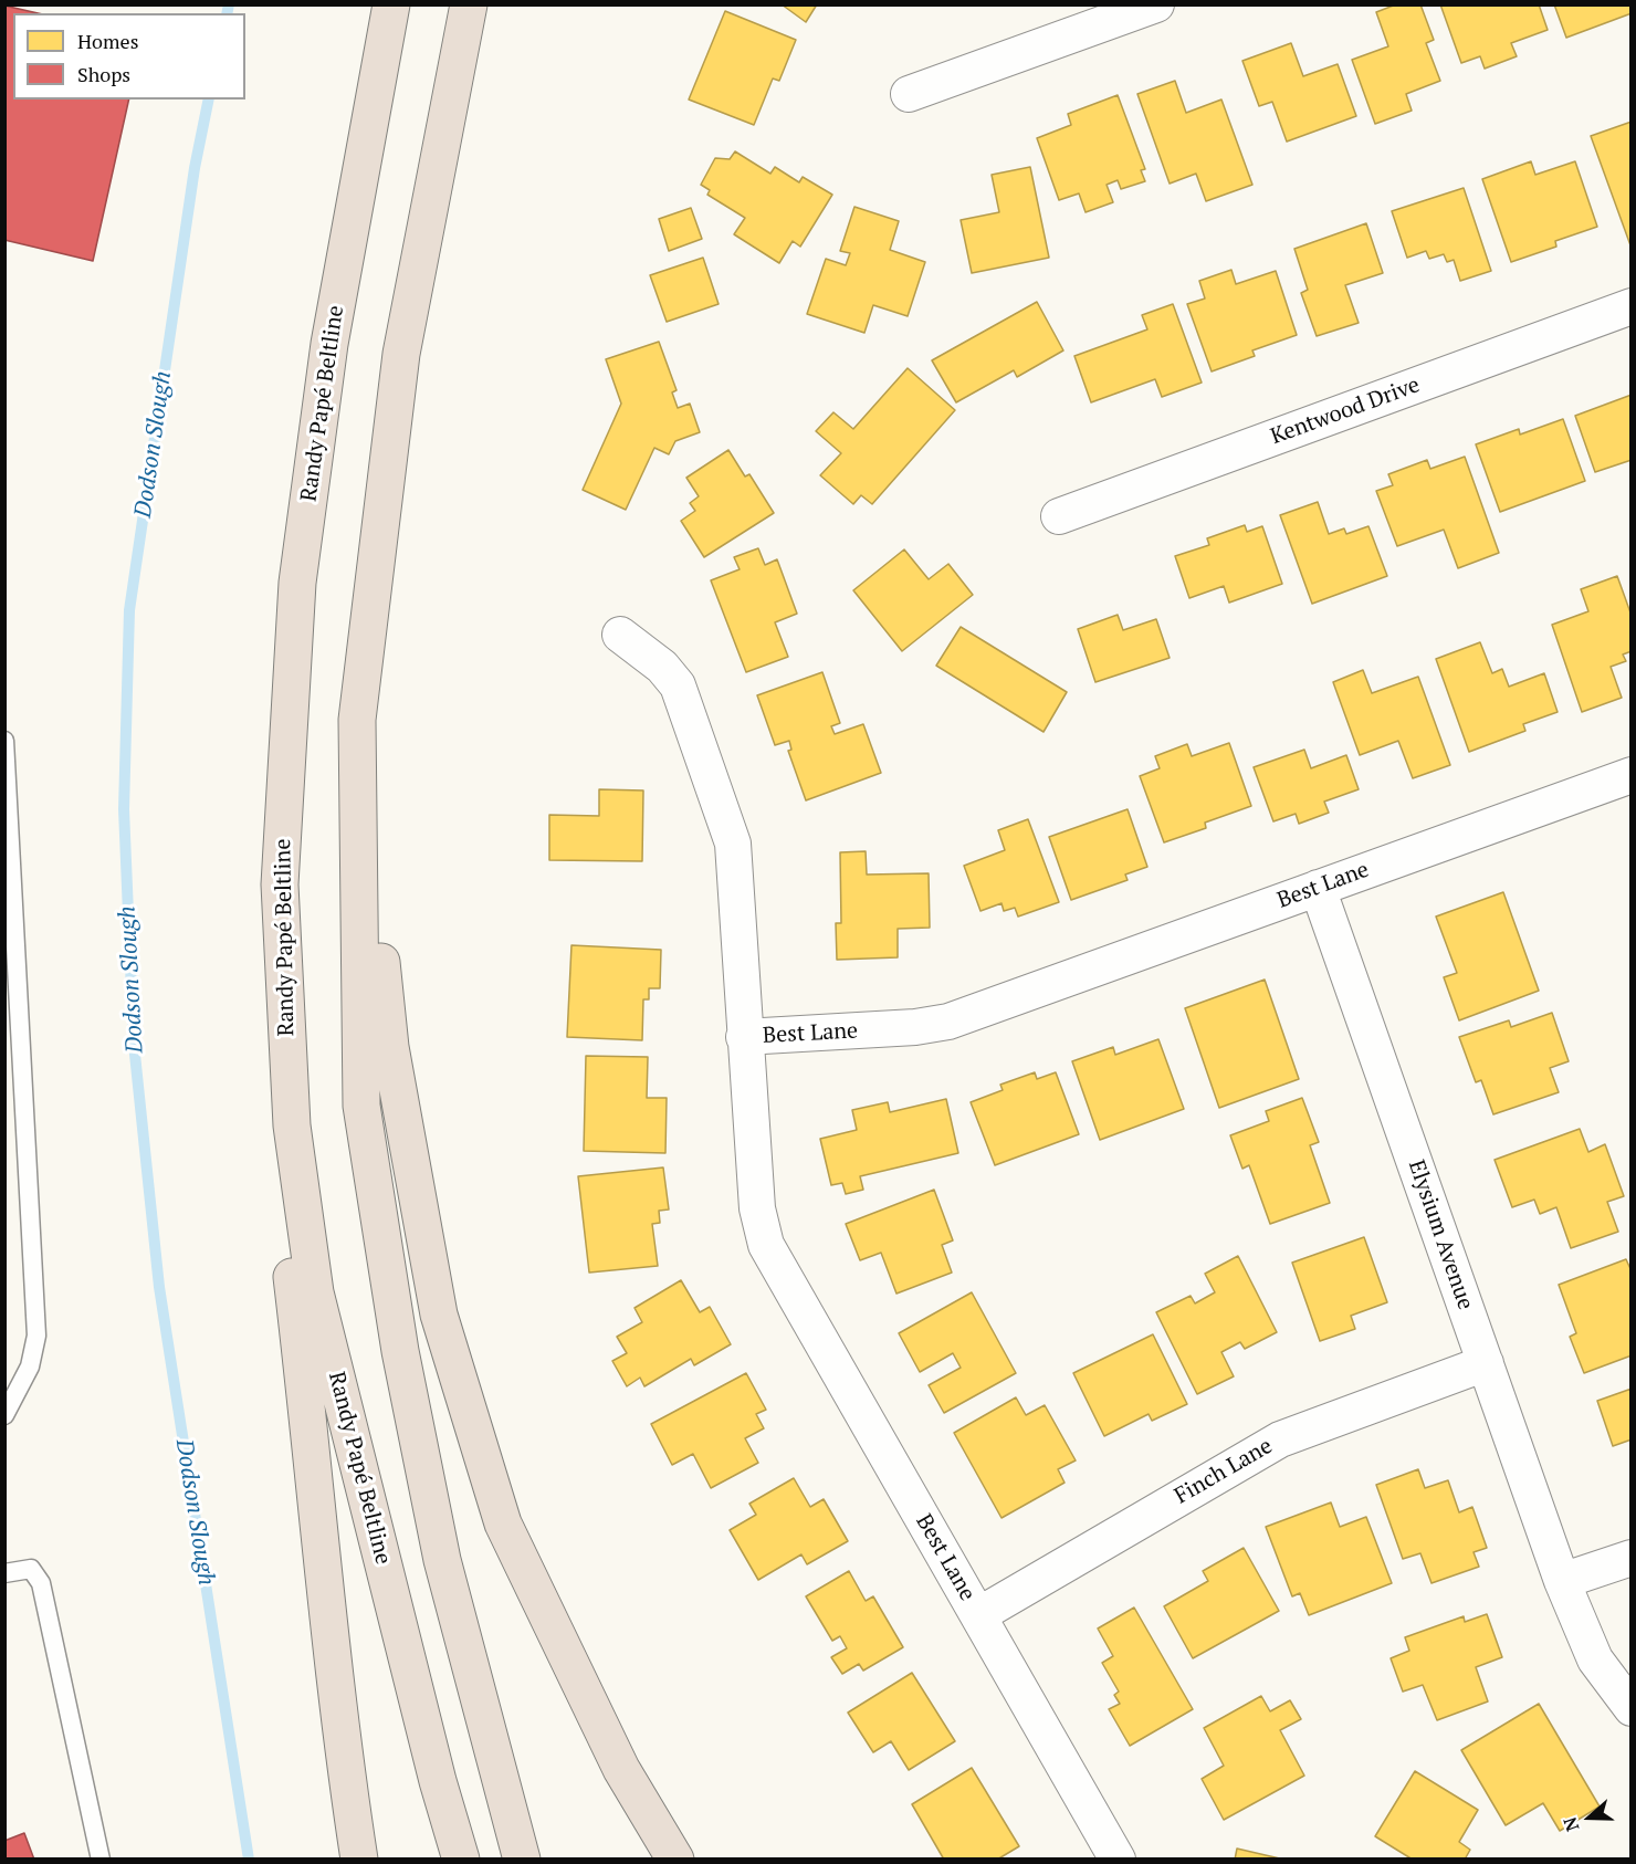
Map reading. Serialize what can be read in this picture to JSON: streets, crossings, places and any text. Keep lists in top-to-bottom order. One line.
{"streets":{"highway":["Randy Papé Beltline"],"street":["Kentwood Drive","Best Lane","Elysium Avenue","Finch Lane"]},"crossings":[["Best Lane","Elysium Avenue"],["Best Lane","Finch Lane"],["Elysium Avenue","Finch Lane"]],"water":["Dodson Slough"],"legend":["Homes","Shops"],"north":"left"}
